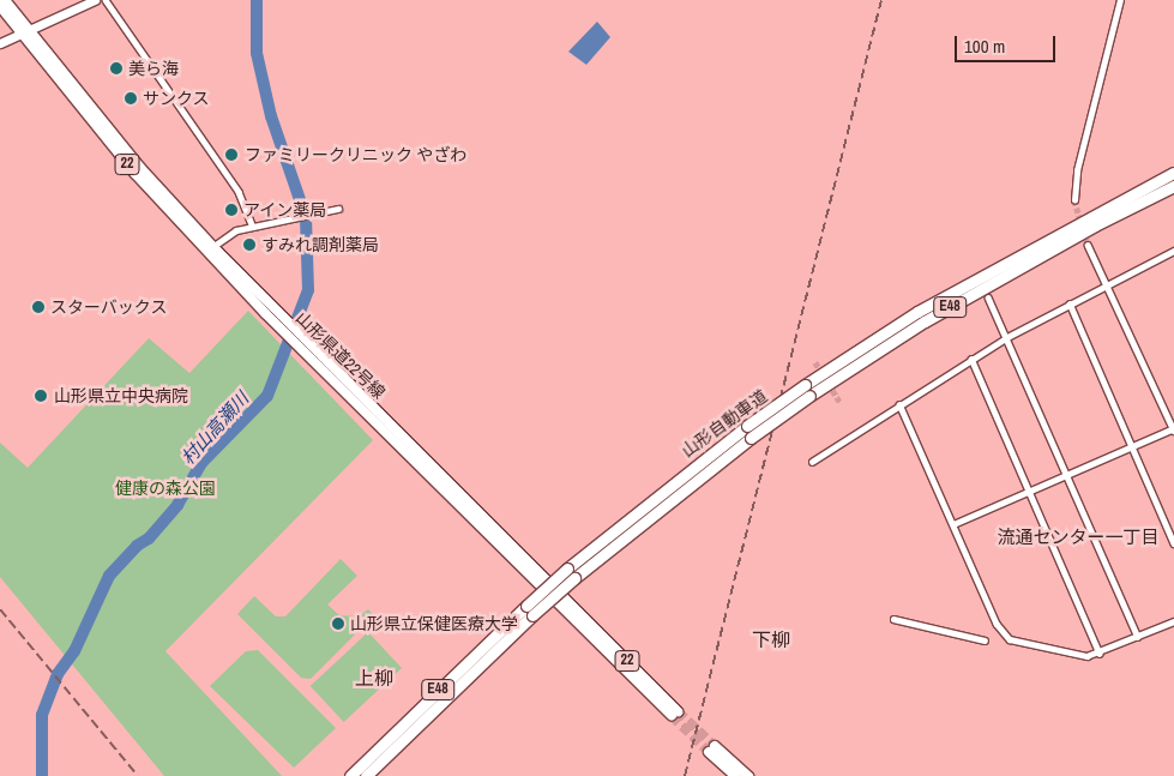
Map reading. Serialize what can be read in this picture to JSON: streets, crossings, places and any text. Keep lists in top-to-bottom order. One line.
{"streets":{"highway":["E48","山形自動車道"],"main road":["22","山形県道22号線"]},"districts":["流通センター一丁目","下柳","上柳"],"water":["村山高瀬川"],"parks":["健康の森公園"],"places":["美ら海","サンクス","ファミリークリニック やざわ","アイン薬局","すみれ調剤薬局","スターバックス","山形県立中央病院","山形県立保健医療大学"],"scale_bar":"100 m"}
